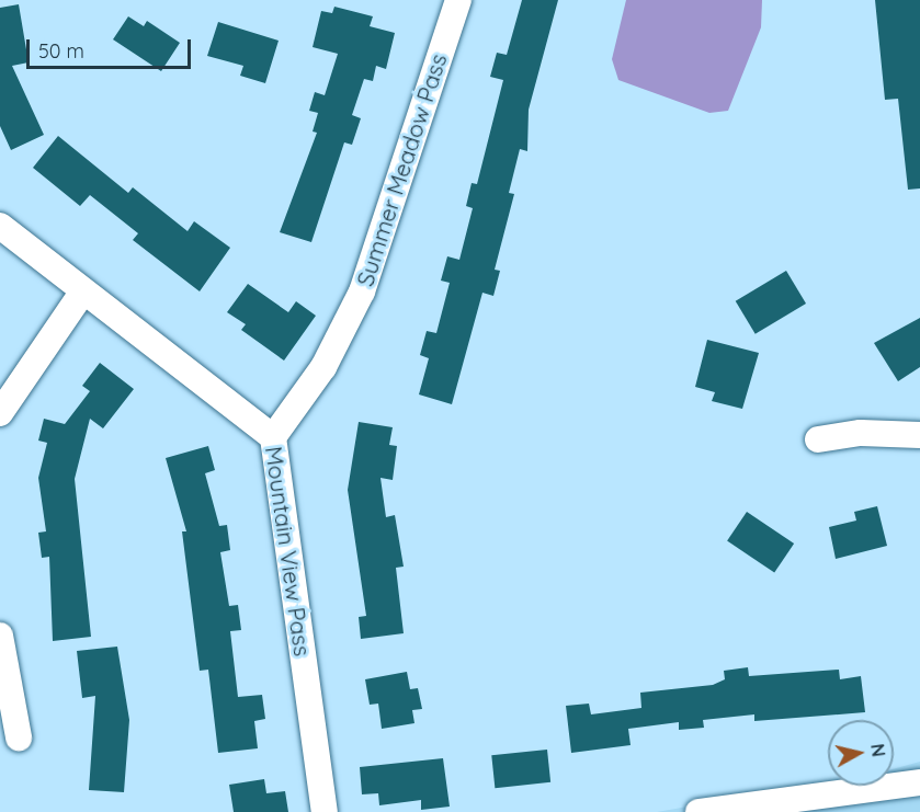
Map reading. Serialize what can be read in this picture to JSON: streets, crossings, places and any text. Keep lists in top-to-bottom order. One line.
{"streets":{"street":["Summer Meadow Pass","Mountain View Pass"]},"crossings":[["Summer Meadow Pass","Mountain View Pass"]],"scale_bar":"50 m","north":"right"}
